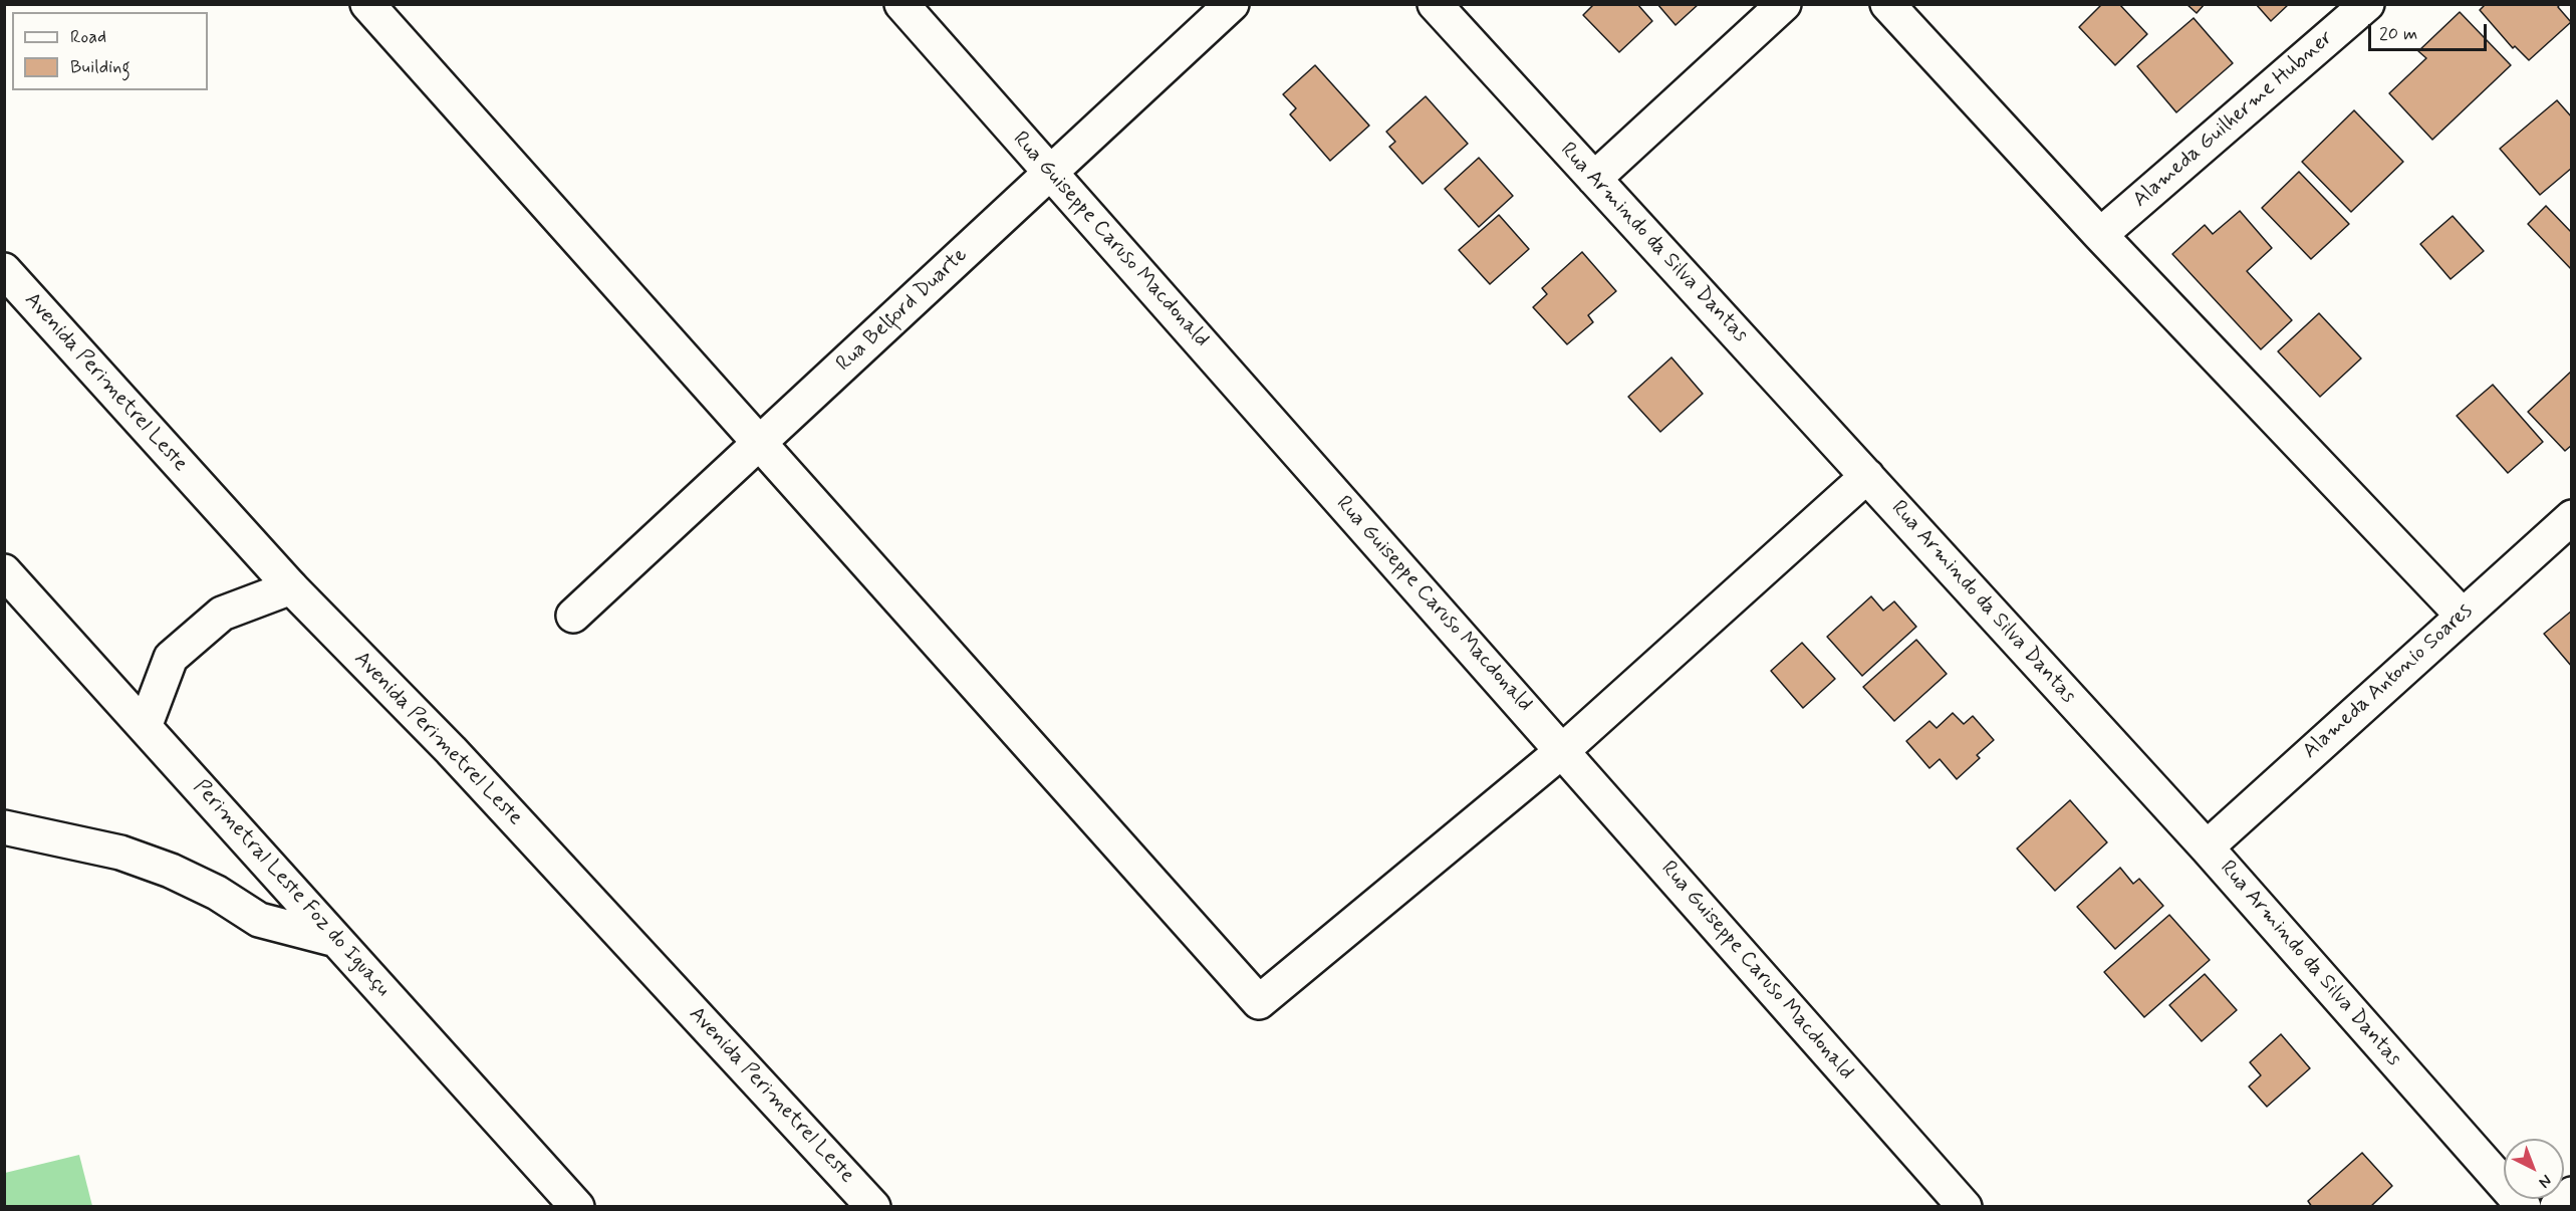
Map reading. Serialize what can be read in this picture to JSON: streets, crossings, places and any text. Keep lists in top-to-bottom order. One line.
{"streets":{"main road":["Alameda Guilherme Hubner","Rua Guiseppe Caruso Macdonald","Rua Armindo da Silva Dantas","Rua Belford Duarte","Avenida Perimetrel Leste","Alameda Antonio Soares","Perimetral Leste Foz do Iguaçu"]},"crossings":[["Rua Guiseppe Caruso Macdonald","Rua Belford Duarte"],["Rua Armindo da Silva Dantas","Alameda Antonio Soares"]],"legend":["Road","Building"],"scale_bar":"20 m","north":"bottom right"}
